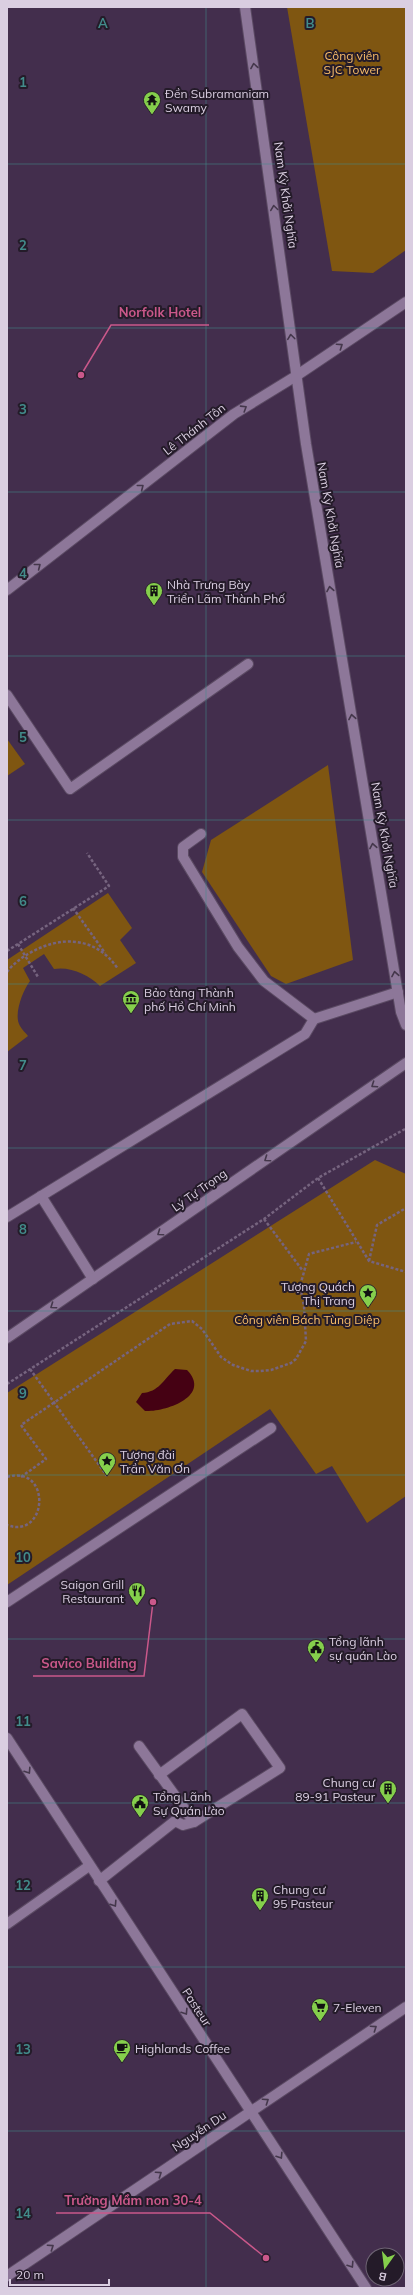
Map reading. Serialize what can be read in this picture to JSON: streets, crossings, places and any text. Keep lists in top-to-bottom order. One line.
{"streets":{"main road":["Nam Kỳ Khởi Nghĩa","Lê Thánh Tôn","Lý Tự Trọng","Pasteur","Nguyễn Du"]},"crossings":[["Nam Kỳ Khởi Nghĩa","Lê Thánh Tôn"],["Pasteur","Nguyễn Du"]],"one_way":["Nam Kỳ Khởi Nghĩa","Lê Thánh Tôn","Pasteur","Nguyễn Du"],"parks":["Công viên SJC Tower","Công viên Bách Tùng Diệp"],"places":{"temple":["Đền Subramaniam Swamy"],"other":["Norfolk Hotel","Savico Building","Trường Mầm non 30-4"],"building":["Nhà Trưng Bày Triển Lãm Thành Phố","Chung cư 89-91 Pasteur","Chung cư 95 Pasteur"],"museum":["Bảo tàng Thành phố Hồ Chí Minh"],"place":["Tượng Quách Thị Trang","Tượng đài Trần Văn Ơn"],"restaurant":["Saigon Grill Restaurant"],"public building":["Tổng lãnh sự quán Lào","Tổng Lãnh Sự Quán Lào"],"supermarket":["7-Eleven"],"cafe":["Highlands Coffee"]},"scale_bar":"20 m","north":"bottom","grid":{"columns":["A","B"],"rows":["1","2","3","4","5","6","7","8","9","10","11","12","13","14"]}}
